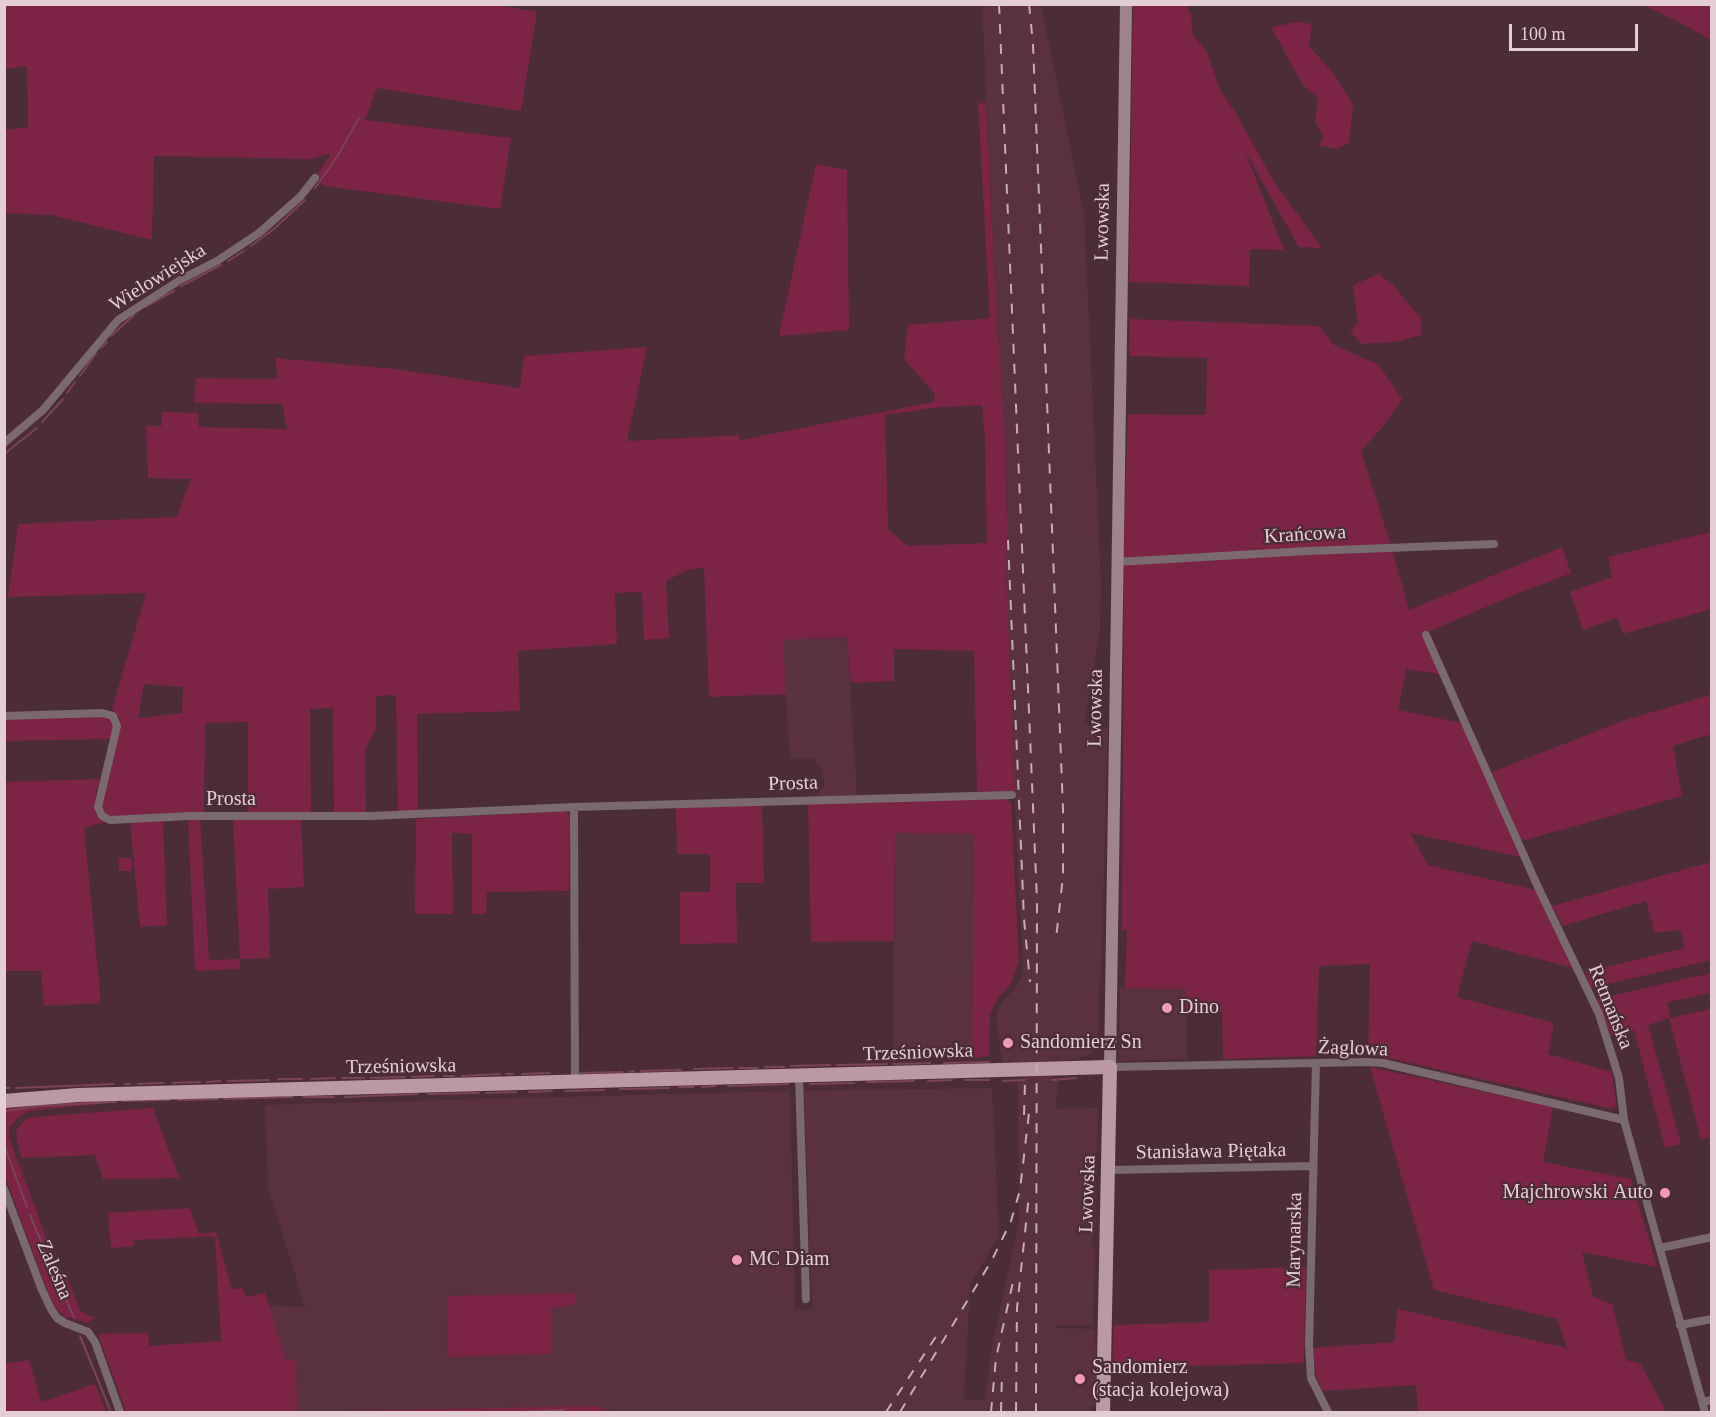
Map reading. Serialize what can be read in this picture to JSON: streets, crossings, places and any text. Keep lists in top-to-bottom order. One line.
{"streets":{"main road":["Lwowska","Trześniowska"],"street":["Wielowiejska","Krańcowa","Prosta","Retmańska","Żaglowa","Stanisława Piętaka","Marynarska","Zaleśna"]},"crossings":[["Lwowska","Krańcowa"],["Lwowska","Żaglowa"],["Lwowska","Trześniowska"],["Lwowska","Stanisława Piętaka"],["Retmańska","Żaglowa"],["Żaglowa","Trześniowska"],["Żaglowa","Marynarska"],["Stanisława Piętaka","Marynarska"]],"places":["Dino","Sandomierz Sn","Majchrowski Auto","MC Diam","Sandomierz (stacja kolejowa)"],"scale_bar":"100 m"}
